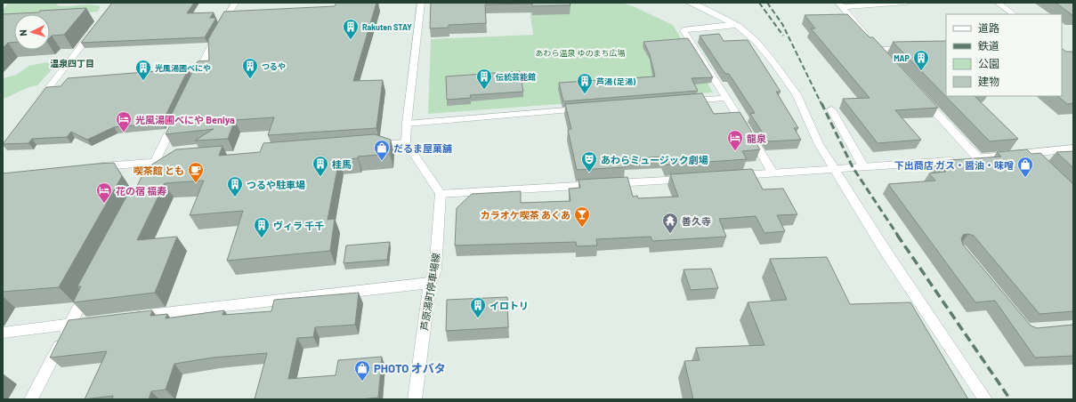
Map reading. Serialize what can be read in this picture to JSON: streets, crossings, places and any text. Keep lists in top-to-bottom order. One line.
{"streets":{"street":["芦原湯町停車場線"]},"districts":["温泉四丁目"],"parks":["あわら温泉 ゆのまち広場"],"places":{"building":["Rakuten STAY","MAP","つるや","光風湯圃べにや","伝統芸能館","芦湯 (足湯)","桂馬","つるや駐車場","ヴィラ 千千","イロトリ"],"hotel":["光風湯圃べにや Beniya","龍泉","花の宿 福寿"],"shop":["だるま屋菓舗","下出商店 ガス・醤油・味噌","PHOTO オバタ"],"theatre":["あわらミュージック劇場"],"cafe":["喫茶館 とも"],"bar":["カラオケ喫茶 あくあ"],"temple":["善久寺"]},"legend":["道路","鉄道","公園","建物"],"north":"left"}
